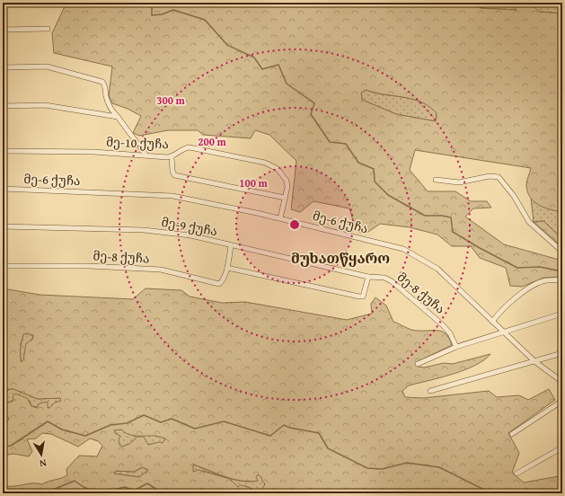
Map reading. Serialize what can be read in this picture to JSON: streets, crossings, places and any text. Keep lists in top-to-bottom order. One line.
{"streets":{"street":["მე-10 ქუჩა","მე-6 ქუჩა","მე-9 ქუჩა","მე-8 ქუჩა"]},"crossings":[["მე-10 ქუჩა","მე-6 ქუჩა"],["მე-9 ქუჩა","მე-8 ქუჩა"]],"districts":["მუხათწყარო"],"north":"bottom","rings":["300 m","200 m","100 m"]}
